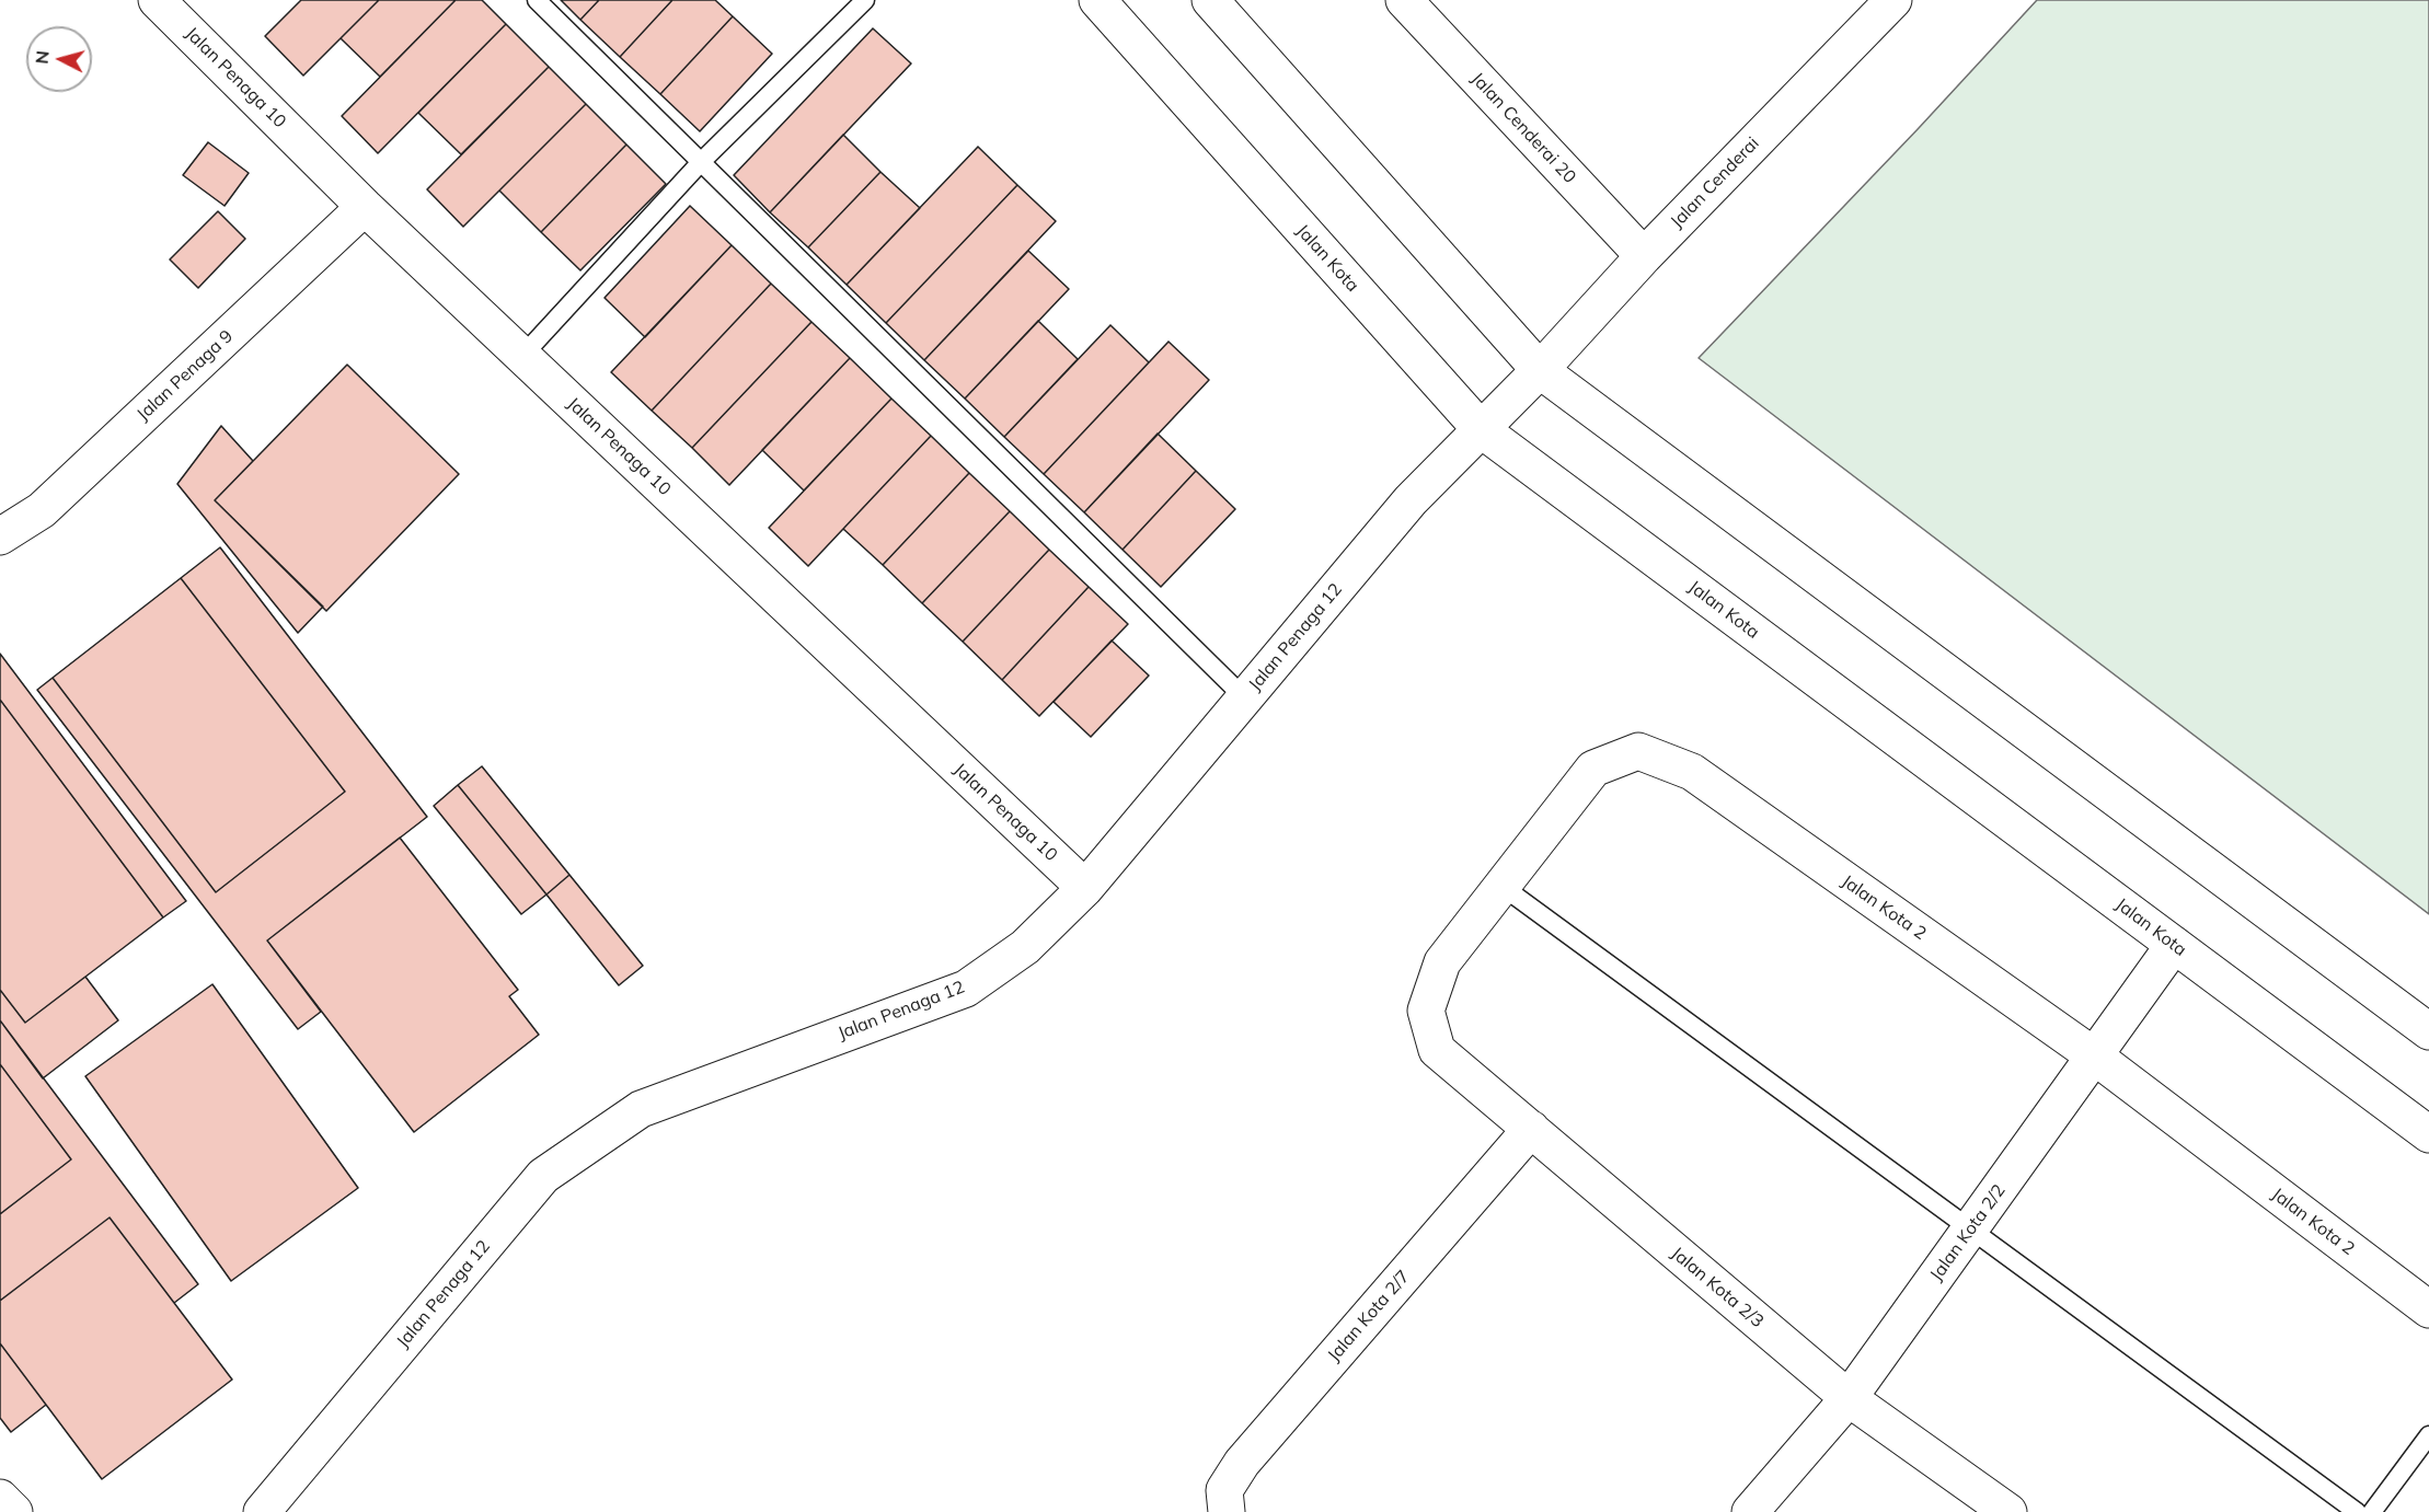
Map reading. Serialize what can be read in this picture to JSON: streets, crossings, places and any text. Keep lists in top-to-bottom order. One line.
{"streets":{"street":["Jalan Penaga 10","Jalan Cenderai 20","Jalan Cenderai","Jalan Kota","Jalan Penaga 9","Jalan Penaga 12","Jalan Kota 2","Jalan Kota 2/2","Jalan Kota 2/3","Jalan Kota 2/7"]},"crossings":[["Jalan Penaga 10","Jalan Penaga 9"],["Jalan Penaga 10","Jalan Penaga 12"],["Jalan Cenderai 20","Jalan Cenderai"],["Jalan Cenderai","Jalan Penaga 12"],["Jalan Kota","Jalan Penaga 12"],["Jalan Kota","Jalan Kota 2/2"],["Jalan Kota 2","Jalan Kota 2/2"],["Jalan Kota 2","Jalan Kota 2/3"],["Jalan Kota 2/2","Jalan Kota 2/3"],["Jalan Kota 2/3","Jalan Kota 2/7"]],"north":"left"}
